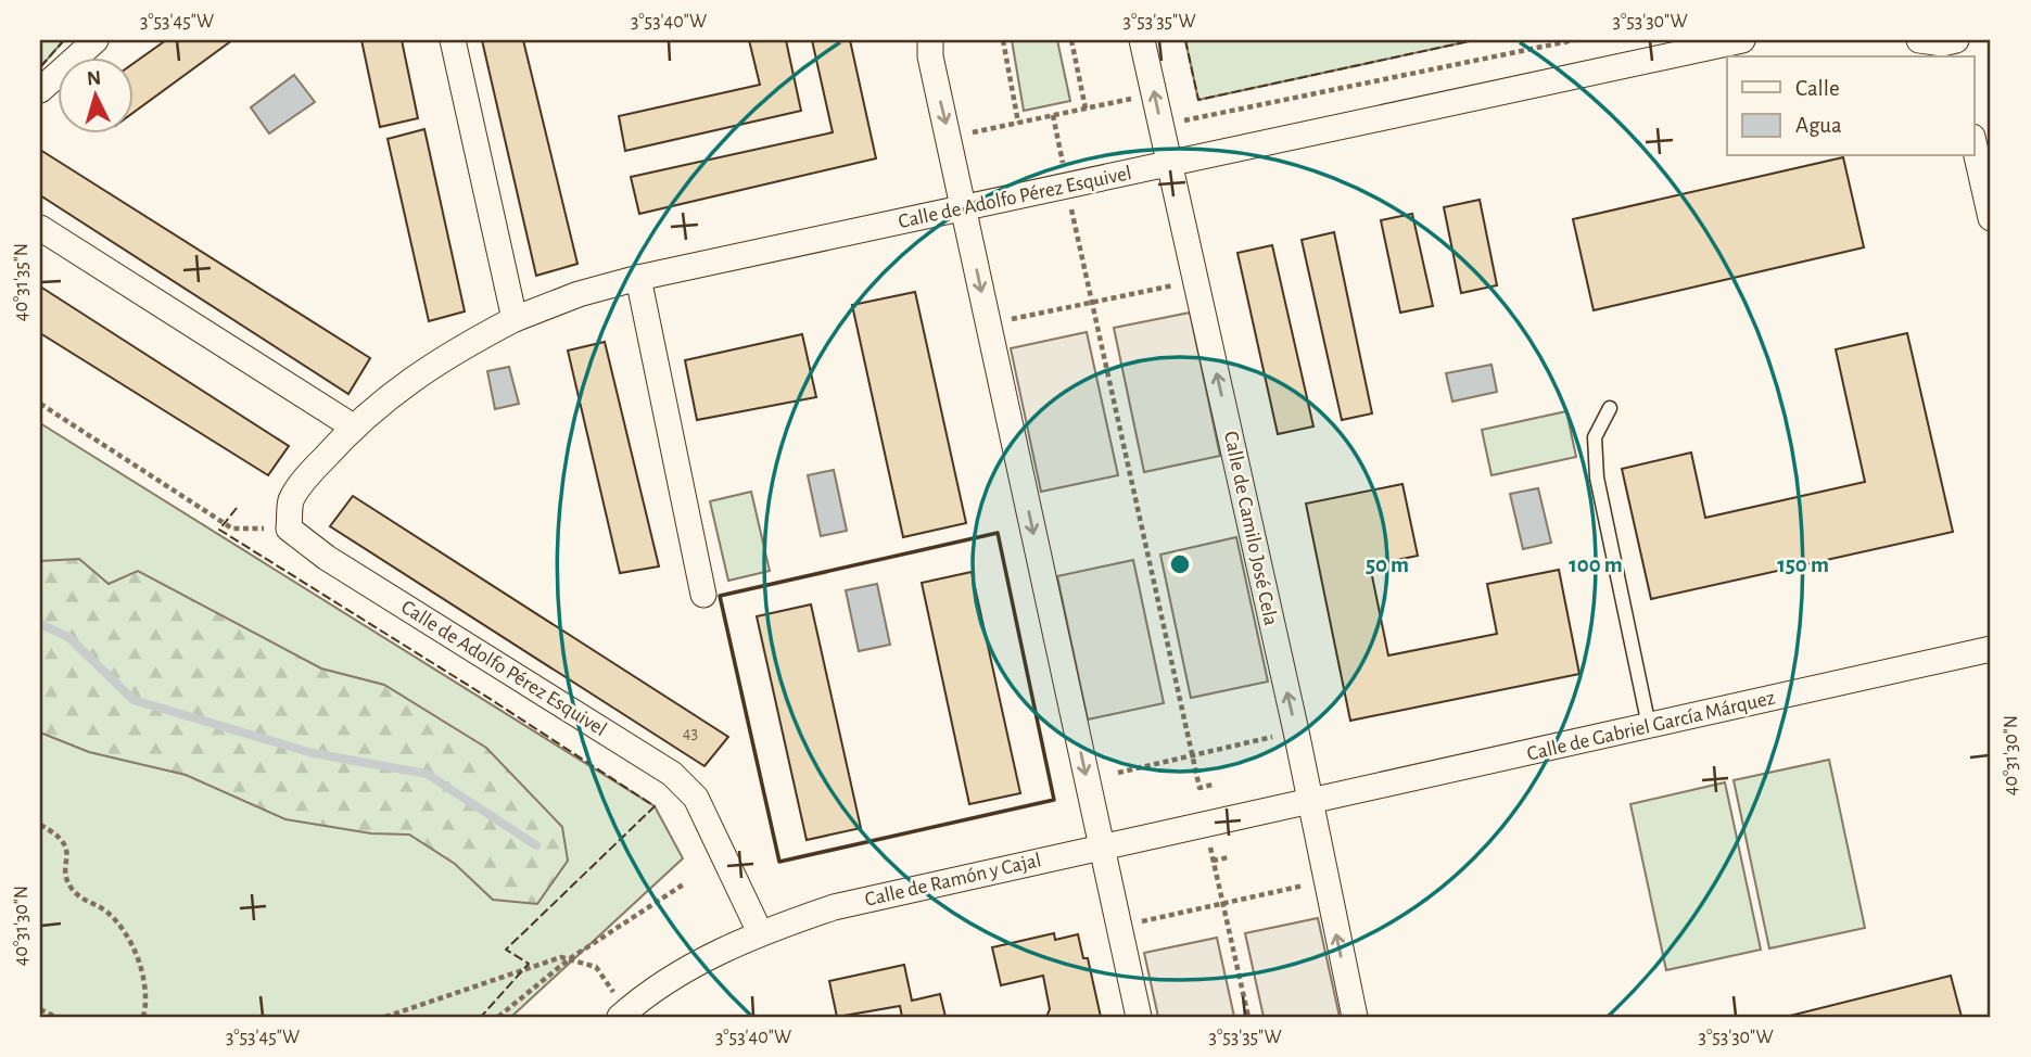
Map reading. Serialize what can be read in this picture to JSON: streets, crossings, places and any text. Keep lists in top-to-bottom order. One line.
{"streets":{"street":["Calle de Adolfo Pérez Esquivel","Calle de Camilo José Cela","Calle de Gabriel García Márquez","Calle de Ramón y Cajal"]},"crossings":[["Calle de Adolfo Pérez Esquivel","Calle de Camilo José Cela"],["Calle de Adolfo Pérez Esquivel","Calle de Ramón y Cajal"],["Calle de Camilo José Cela","Calle de Gabriel García Márquez"],["Calle de Camilo José Cela","Calle de Ramón y Cajal"],["Calle de Gabriel García Márquez","Calle de Ramón y Cajal"]],"house_numbers":["43"],"legend":["Calle","Agua"],"north":"top","coordinates":["3°53'45\"W","3°53'40\"W","3°53'35\"W","3°53'30\"W","40°31'35\"N","40°31'30\"N"],"rings":["50 m","100 m","150 m"]}
